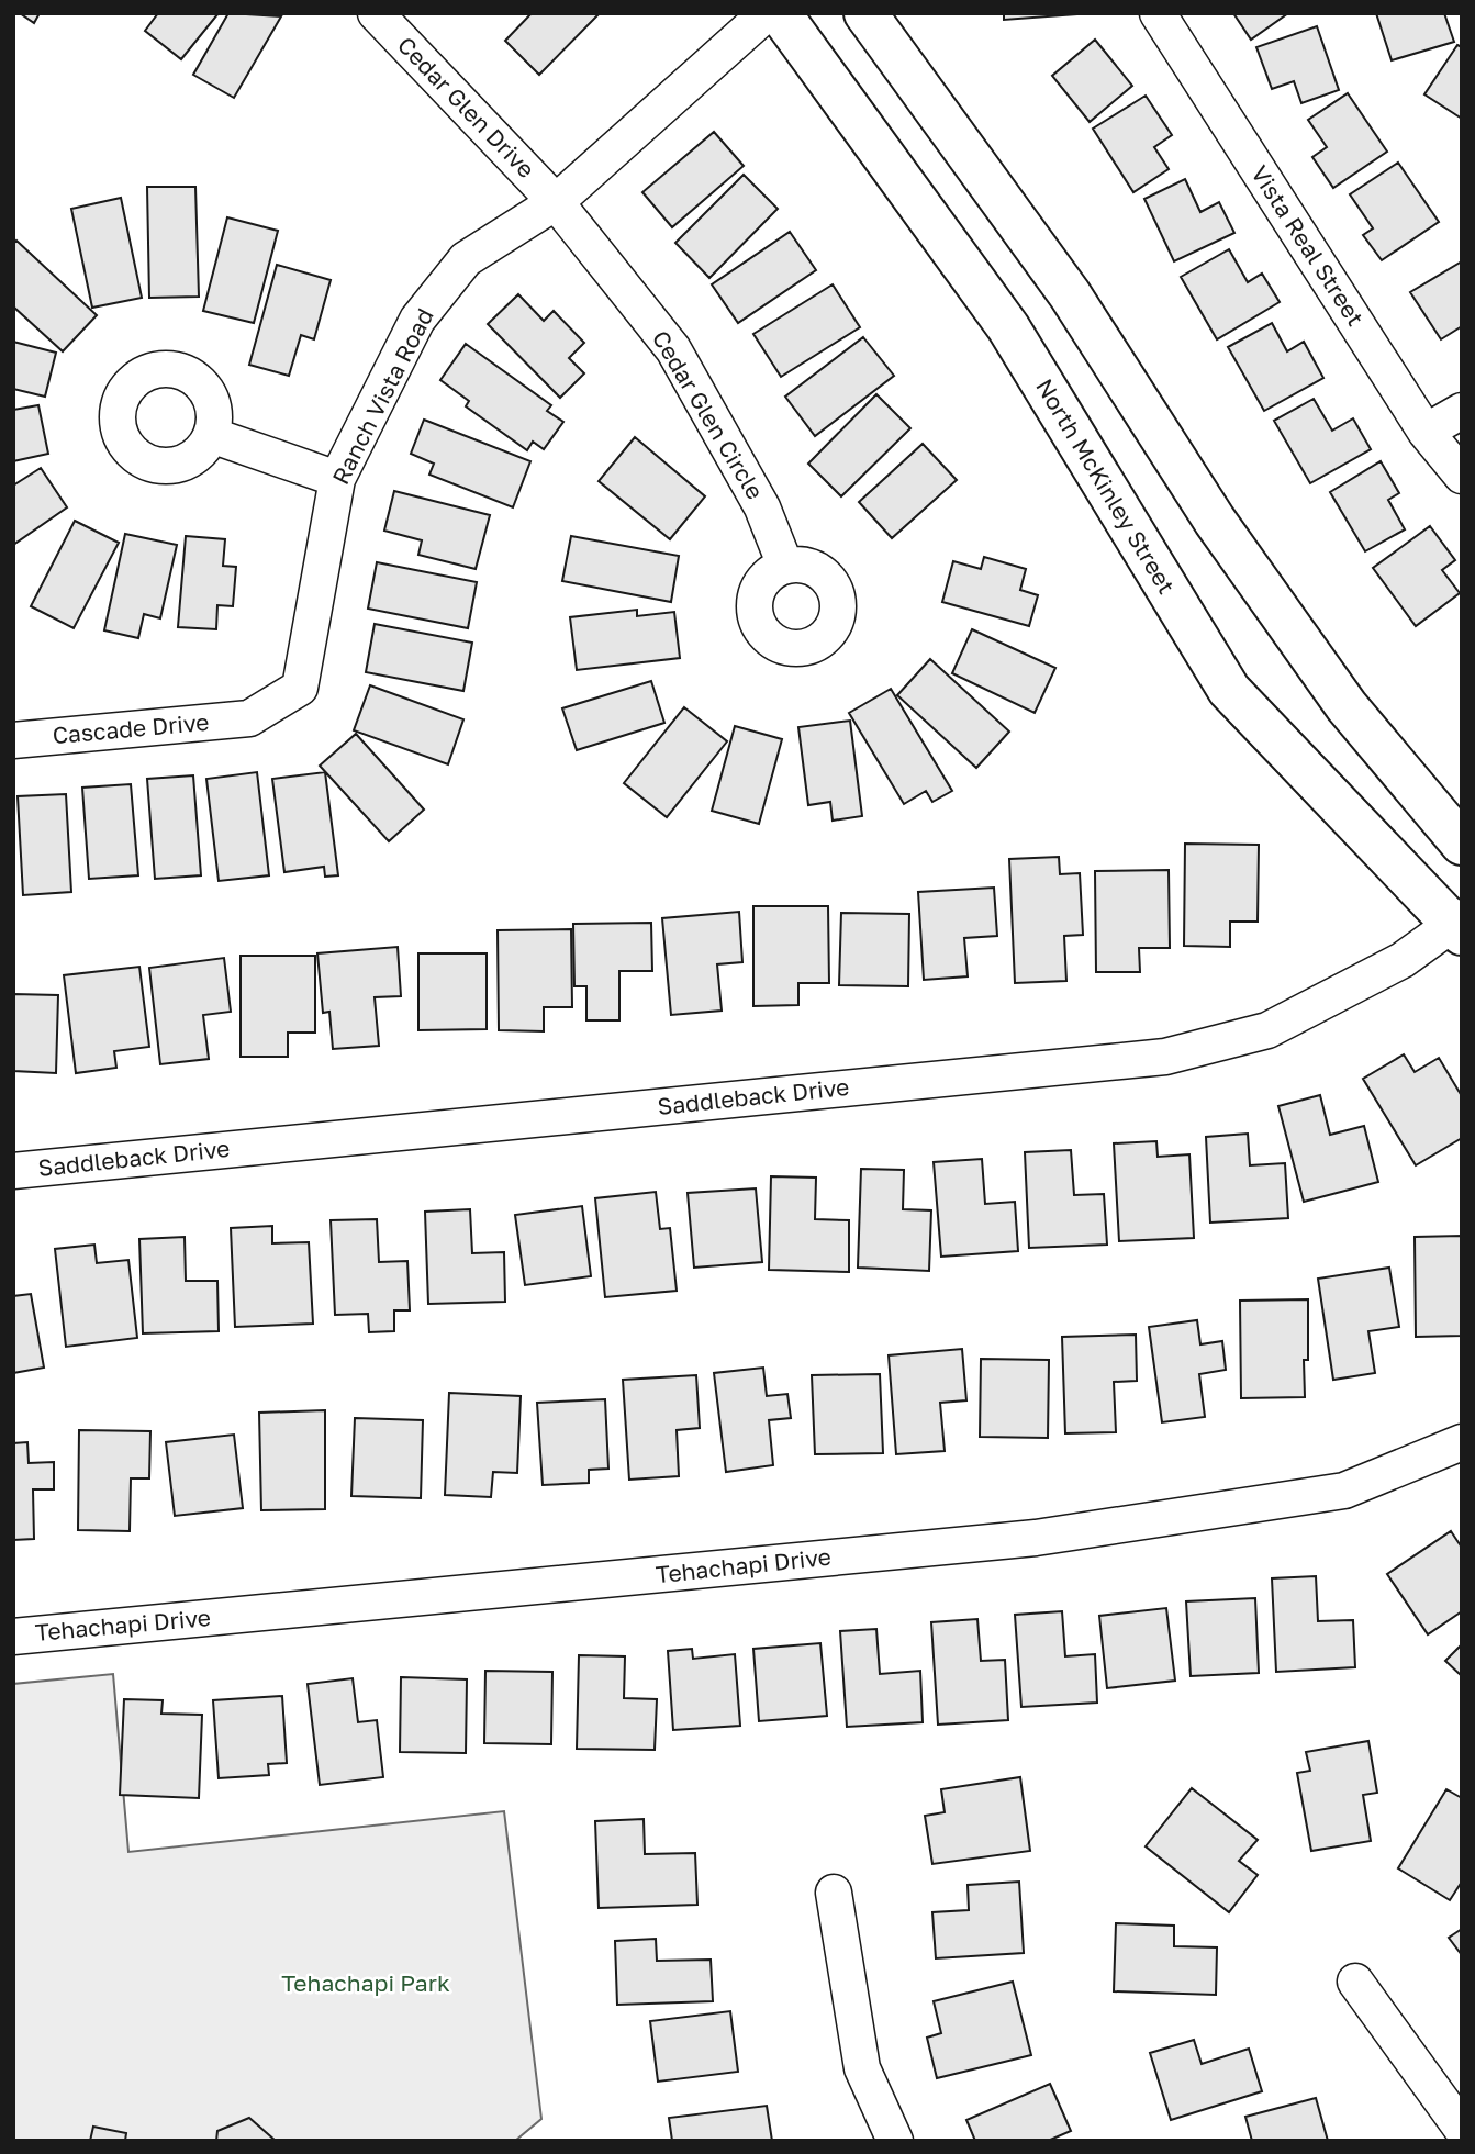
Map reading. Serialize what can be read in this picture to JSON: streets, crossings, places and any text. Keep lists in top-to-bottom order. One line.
{"streets":{"main road":["North McKinley Street"],"street":["Cedar Glen Drive","Vista Real Street","Ranch Vista Road","Cedar Glen Circle","Cascade Drive","Saddleback Drive","Tehachapi Drive"]},"crossings":[["Cedar Glen Drive","Ranch Vista Road"],["Cedar Glen Drive","Cedar Glen Circle"],["Ranch Vista Road","Cedar Glen Circle"],["Ranch Vista Road","Cascade Drive"],["North McKinley Street","Saddleback Drive"]],"parks":["Tehachapi Park"]}
